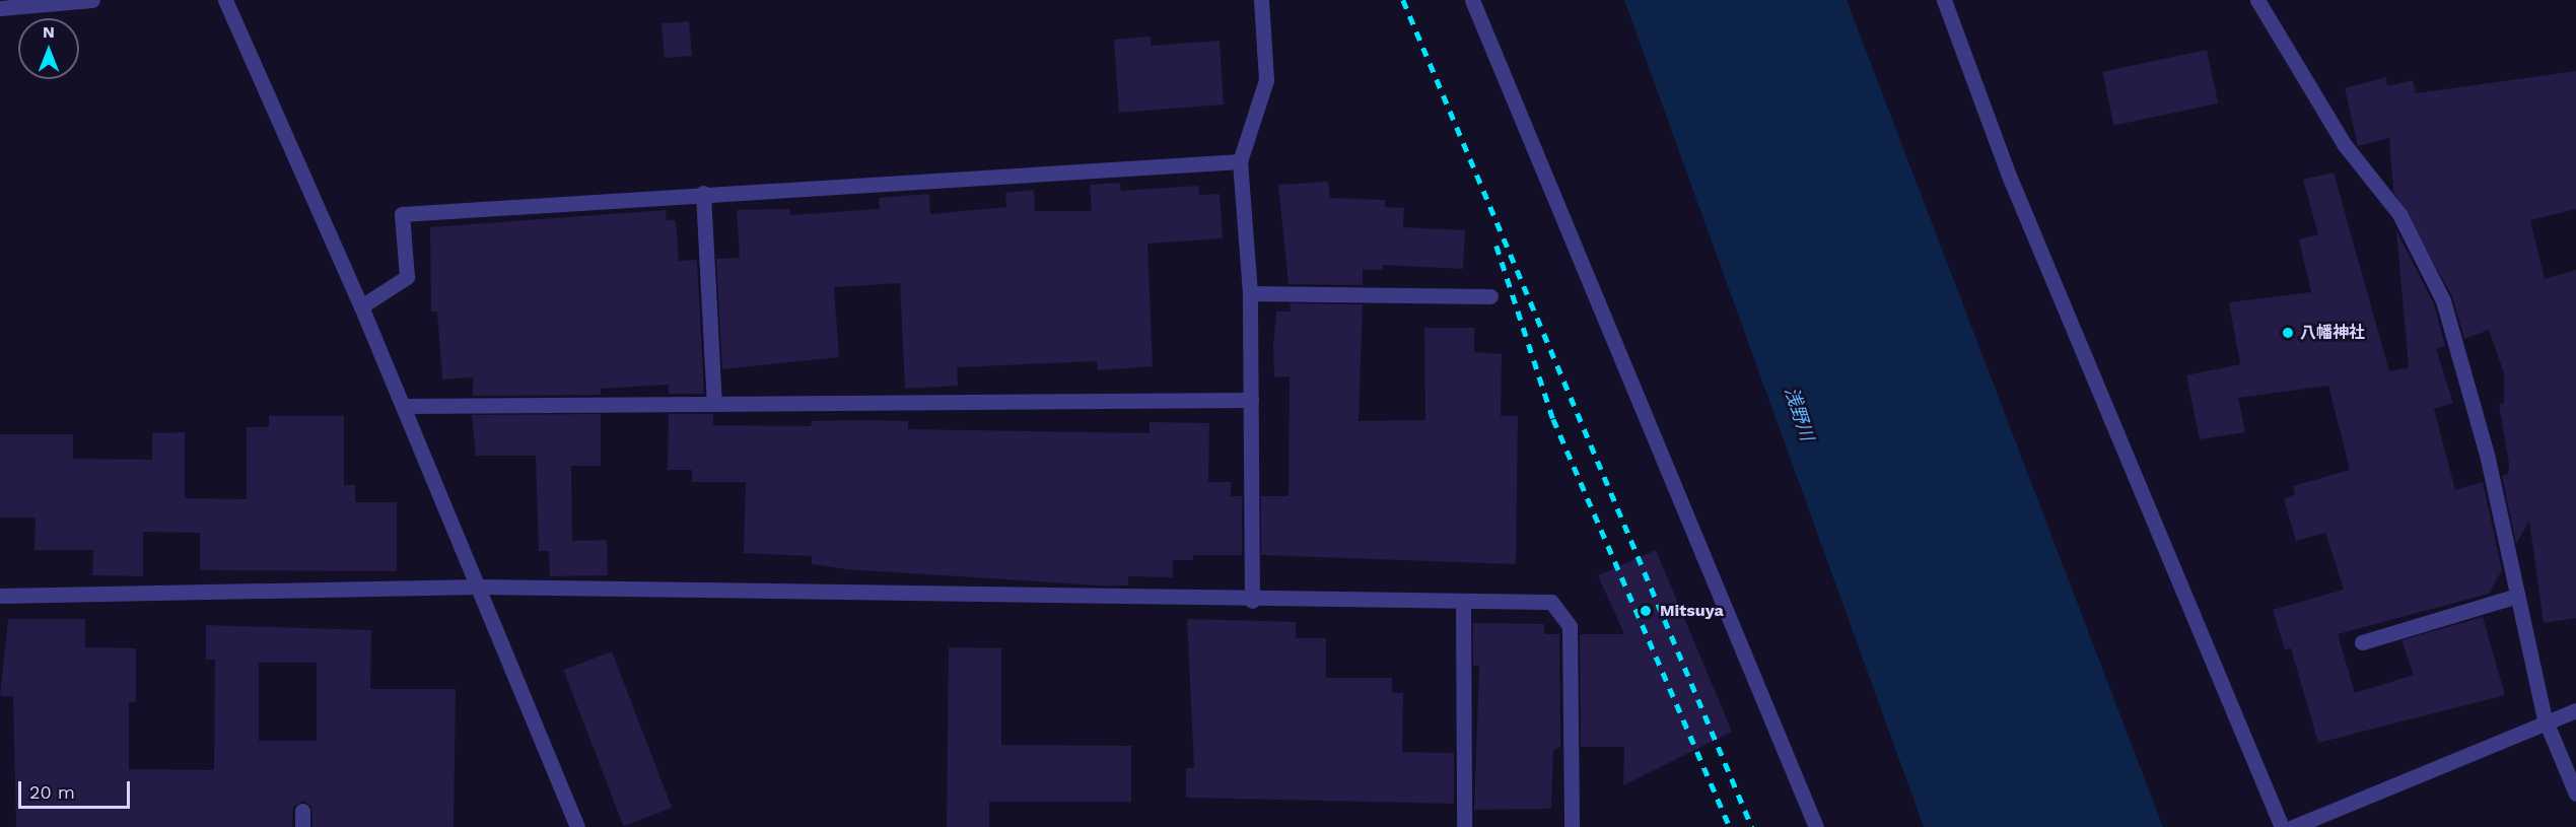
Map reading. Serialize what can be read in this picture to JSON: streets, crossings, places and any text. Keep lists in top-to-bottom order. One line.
{"water":["浅野川"],"places":["八幡神社","Mitsuya"],"scale_bar":"20 m","north":"top"}
